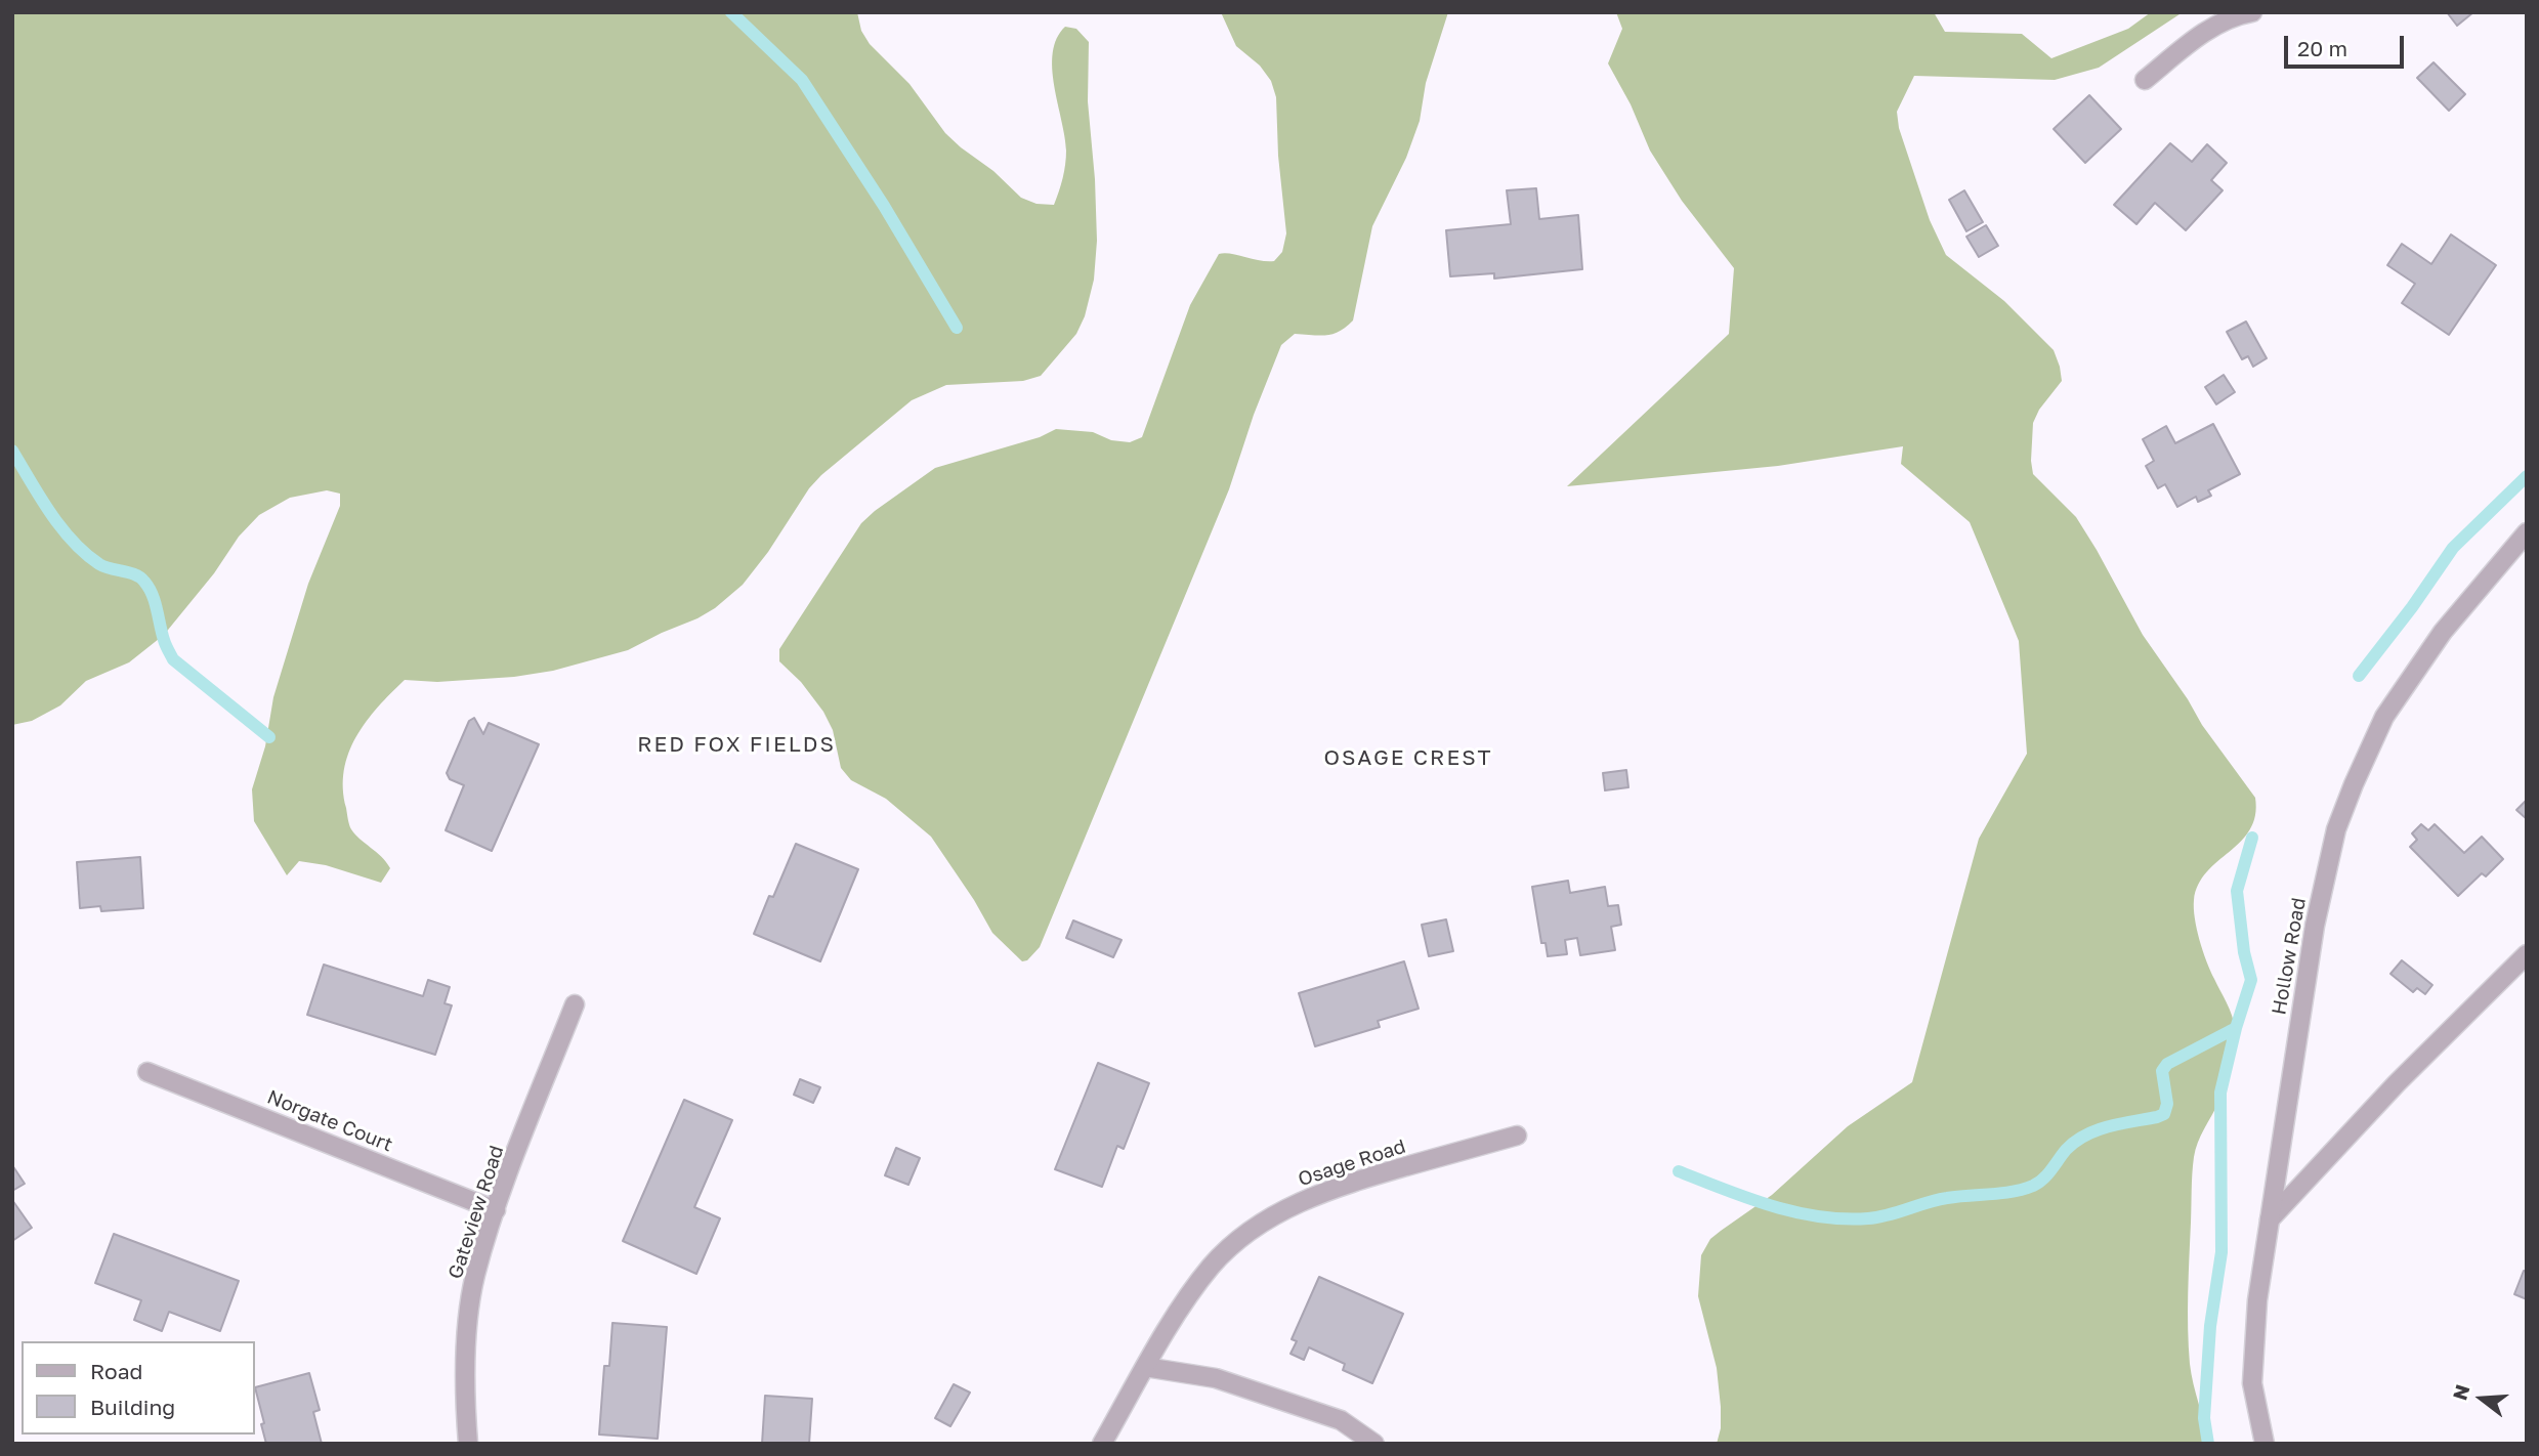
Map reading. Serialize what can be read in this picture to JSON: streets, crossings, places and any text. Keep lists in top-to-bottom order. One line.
{"streets":{"street":["Hollow Road","Norgate Court","Osage Road","Gateview Road"]},"crossings":[["Norgate Court","Gateview Road"]],"districts":["RED FOX FIELDS","OSAGE CREST"],"legend":["Road","Building"],"scale_bar":"20 m","north":"left"}
